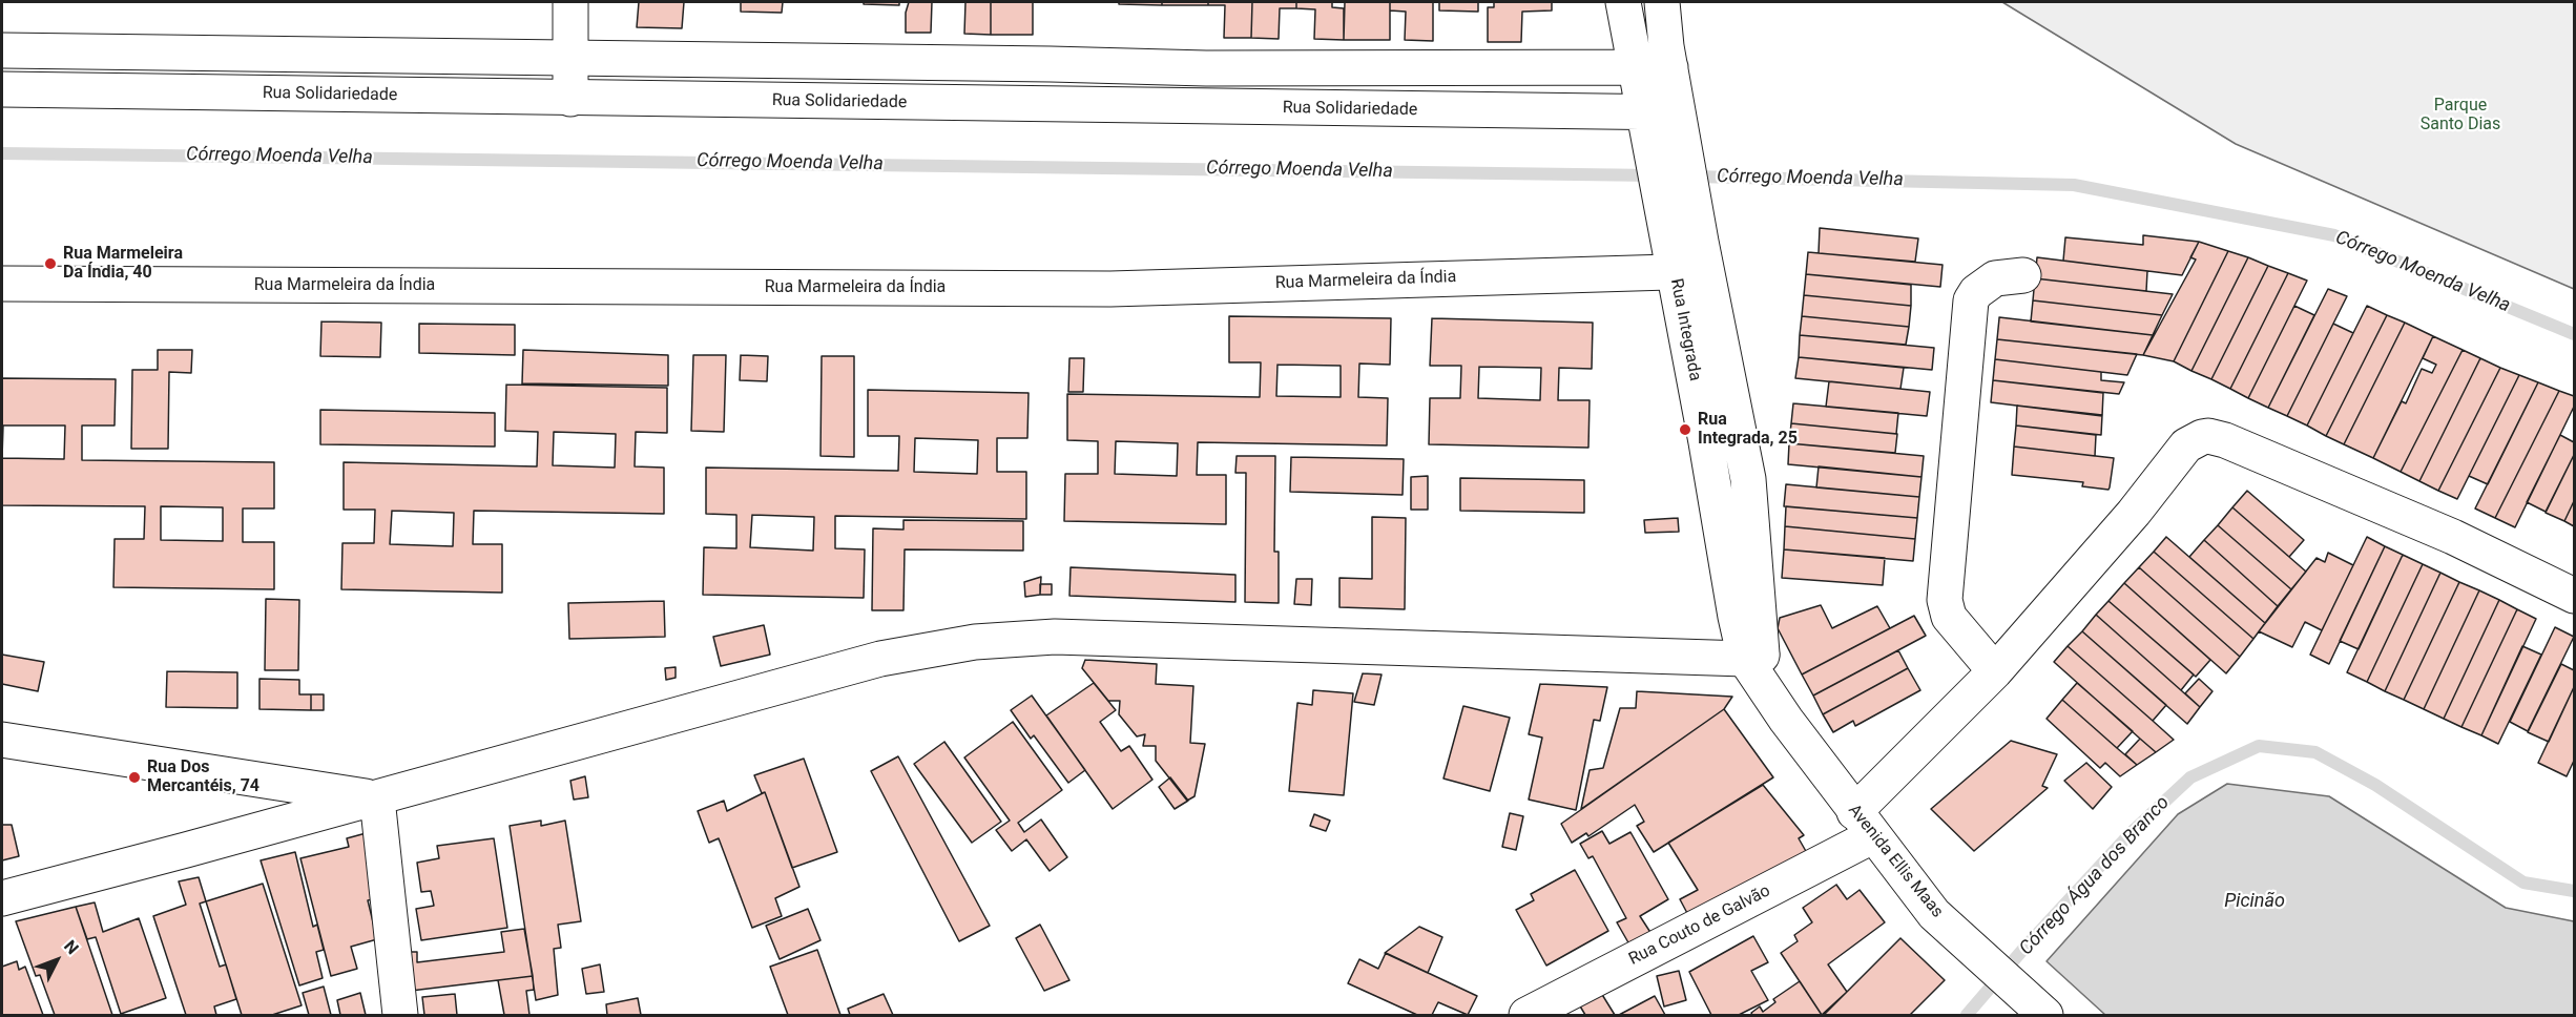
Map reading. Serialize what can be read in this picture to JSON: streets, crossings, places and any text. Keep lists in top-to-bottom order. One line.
{"streets":{"street":["Rua Solidariedade","Rua Marmeleira da Índia","Rua Integrada","Avenida Ellis Maas","Rua Couto de Galvão"]},"crossings":[["Rua Solidariedade","Rua Integrada"],["Rua Marmeleira da Índia","Rua Integrada"],["Rua Integrada","Avenida Ellis Maas"],["Avenida Ellis Maas","Rua Couto de Galvão"]],"water":["Córrego Moenda Velha","Córrego Água dos Branco","Picinão"],"parks":["Parque Santo Dias"],"places":["Rua Marmeleira Da Índia, 40","Rua Integrada, 25","Rua Dos Mercantéis, 74"],"north":"top right"}
